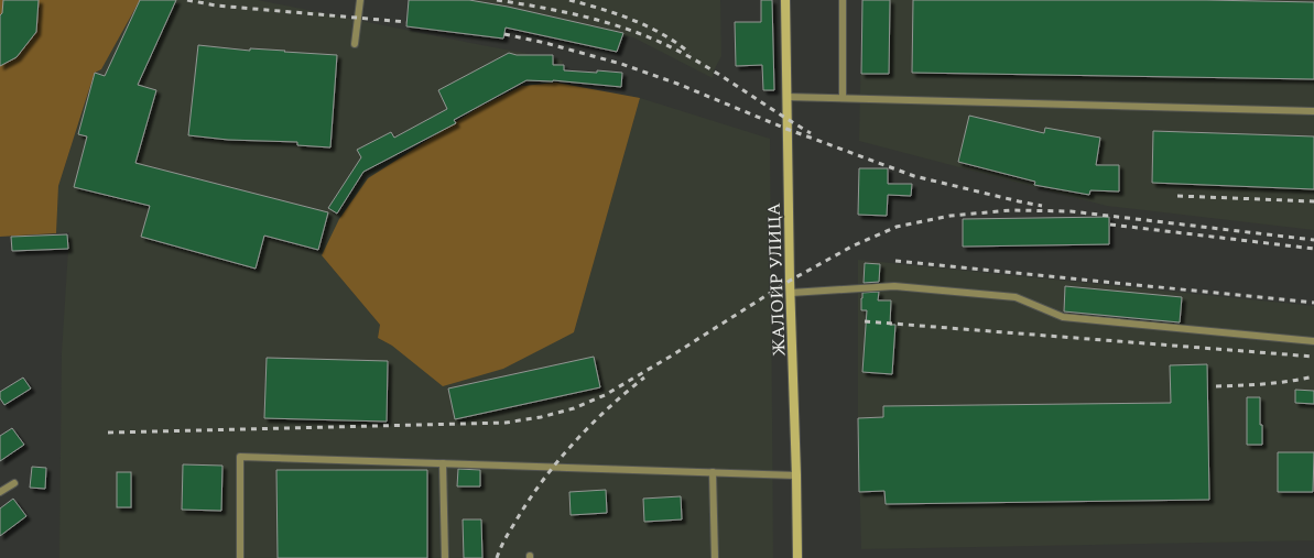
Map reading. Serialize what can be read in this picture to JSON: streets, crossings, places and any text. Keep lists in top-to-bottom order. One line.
{"streets":{"street":["ЖАЛОИР УЛИЦА"]}}
